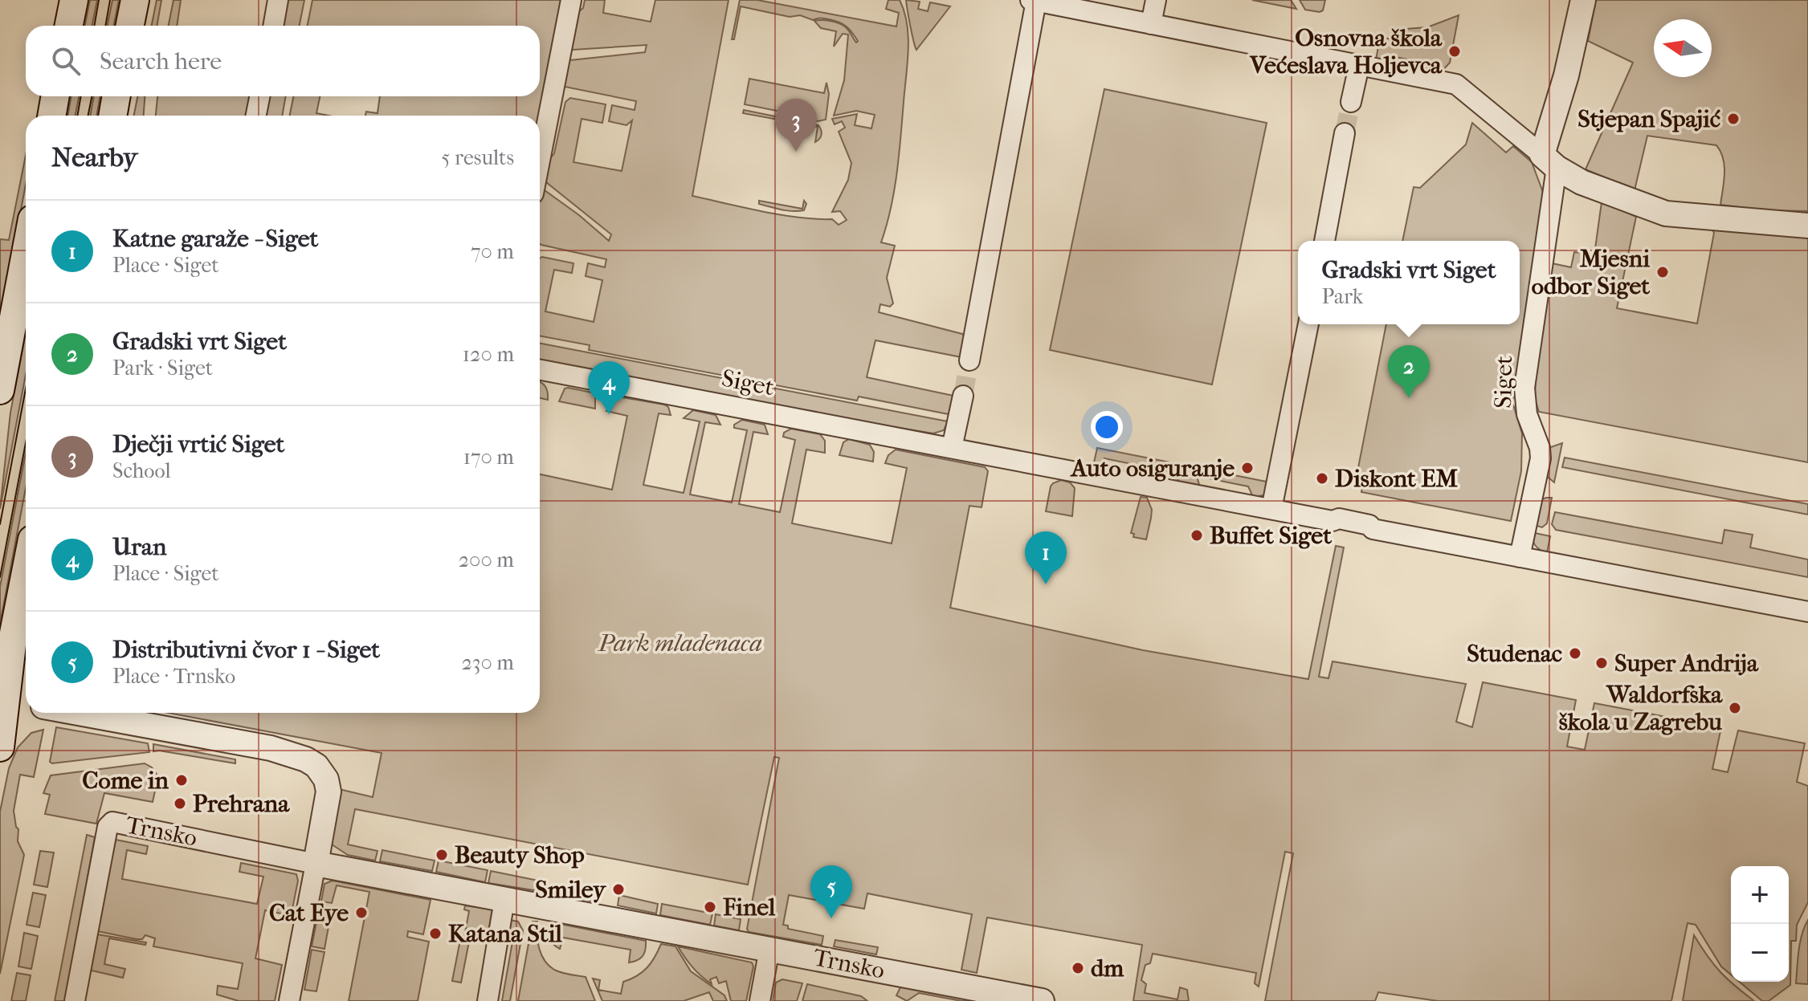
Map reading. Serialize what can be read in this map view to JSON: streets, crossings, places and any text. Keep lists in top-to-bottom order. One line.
{"streets":{"street":["Siget","Trnsko"]},"parks":["Park mladenaca"],"places":["Osnovna škola Većeslava Holjevca","Stjepan Spajić","Mjesni odbor Siget","Auto osiguranje","Diskont EM","Buffet Siget","Studenac","Super Andrija","Waldorfska škola u Zagrebu","Come in","Prehrana","Beauty Shop","Smiley","Finel","Cat Eye","Katana Stil","dm"],"north":"left","page":{"search":"Search here","pins":["3","2","4","1","5"],"heading":["Nearby","5 results"],"list":[{"mark":"1","name":"Katne garaže - Siget","note":"Place · Siget","value":"70 m"},{"mark":"2","name":"Gradski vrt Siget","note":"Park · Siget","value":"120 m"},{"mark":"3","name":"Dječji vrtić Siget","note":"School","value":"170 m"},{"mark":"4","name":"Uran","note":"Place · Siget","value":"200 m"},{"mark":"5","name":"Distributivni čvor 1 - Siget","note":"Place · Trnsko","value":"230 m"}],"popup":["Gradski vrt Siget","Park"],"map_buttons":["+","−"]}}
